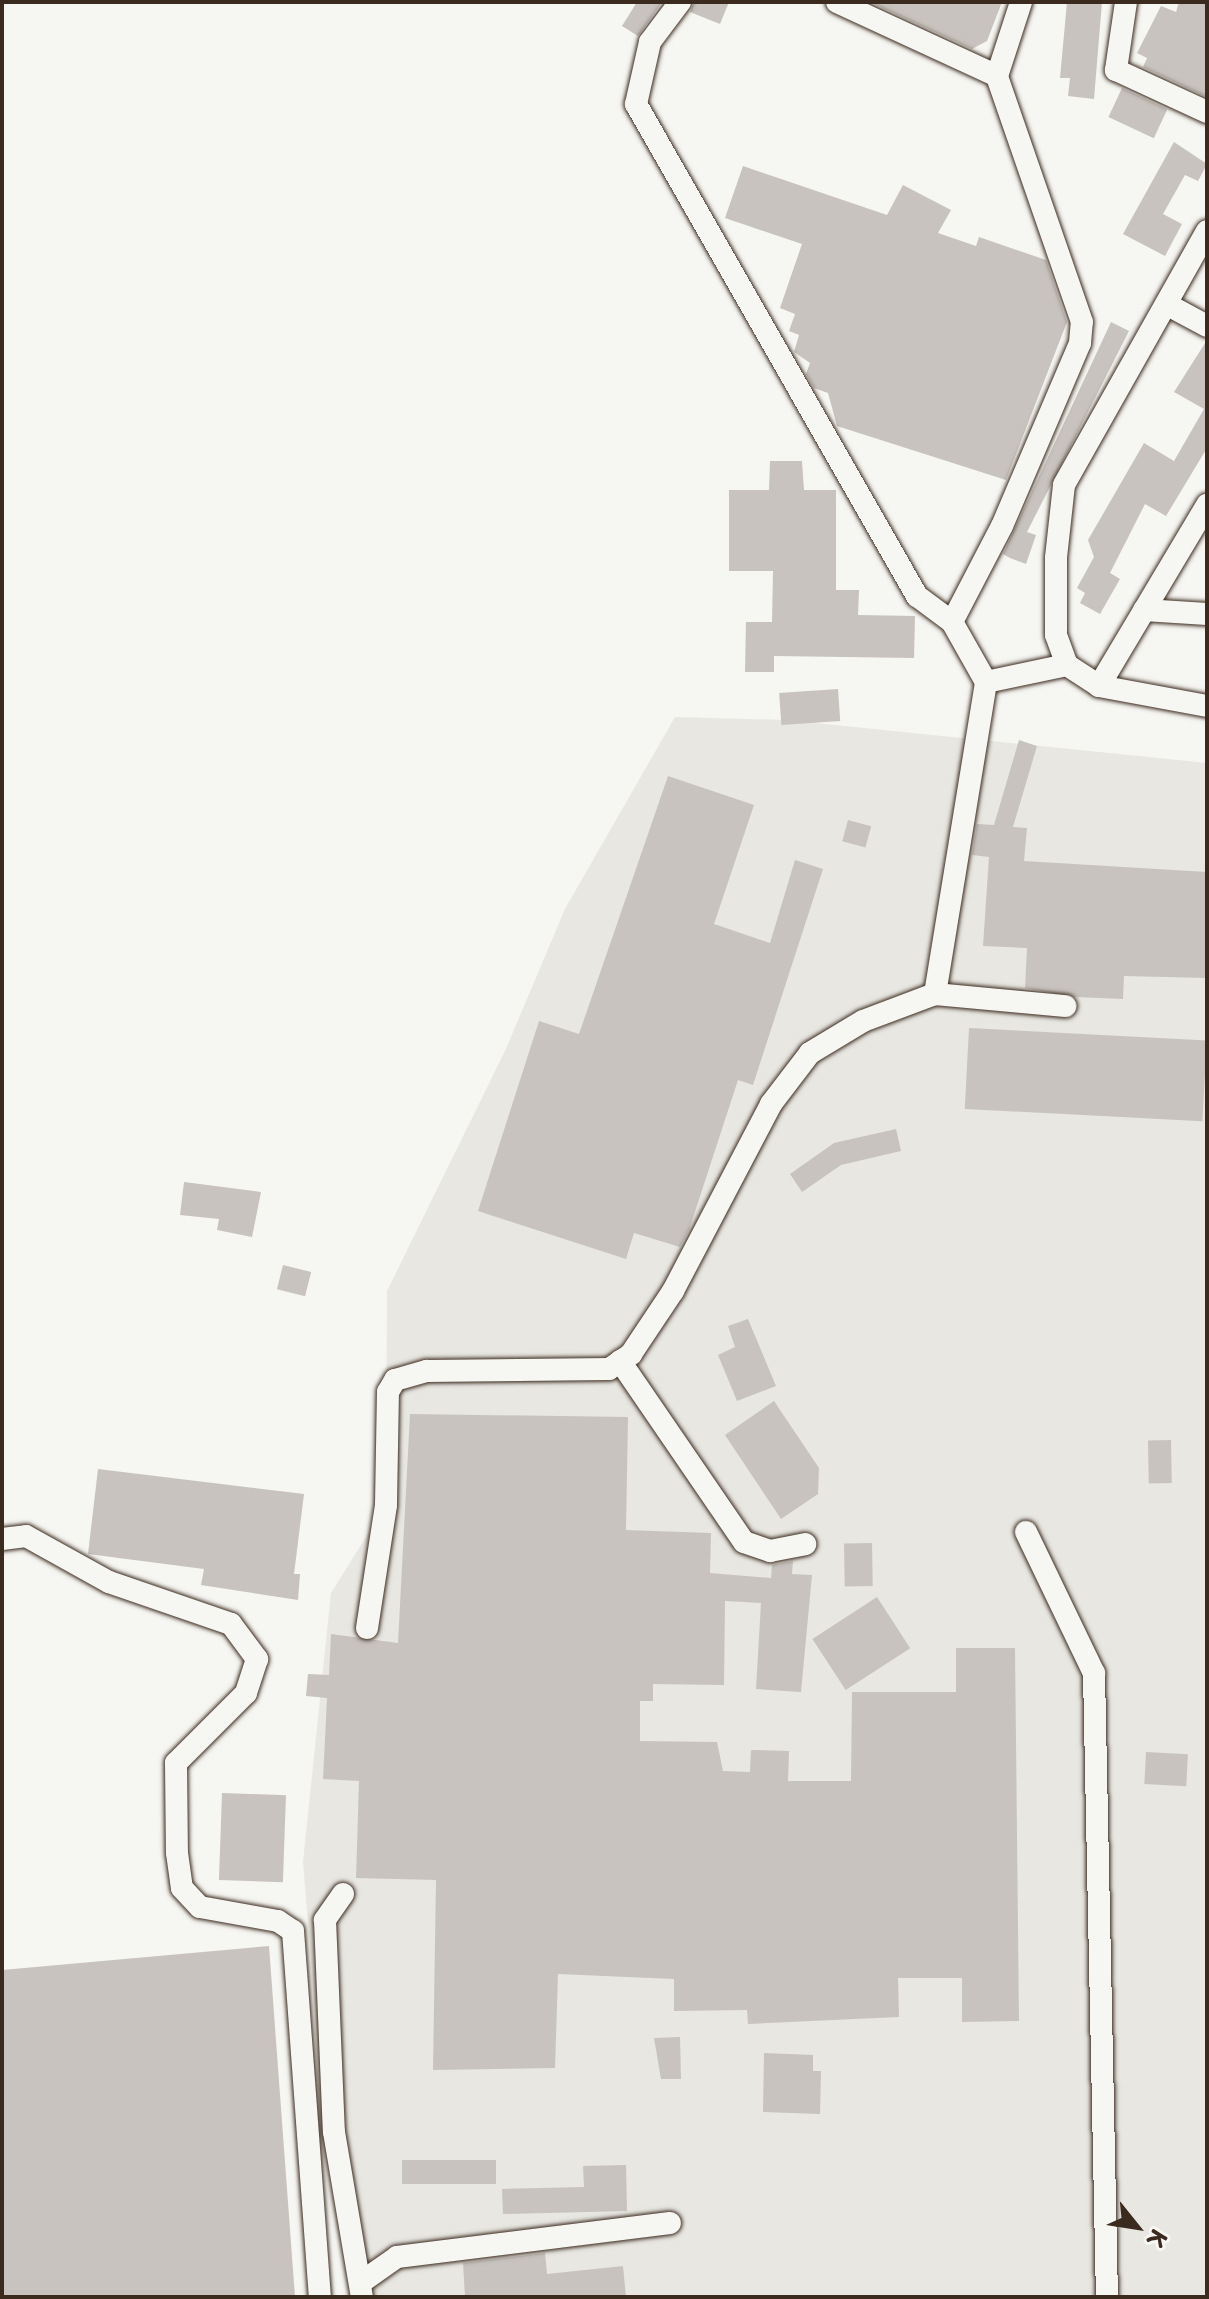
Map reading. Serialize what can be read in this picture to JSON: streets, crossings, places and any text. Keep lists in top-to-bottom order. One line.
{"north":"bottom right"}
